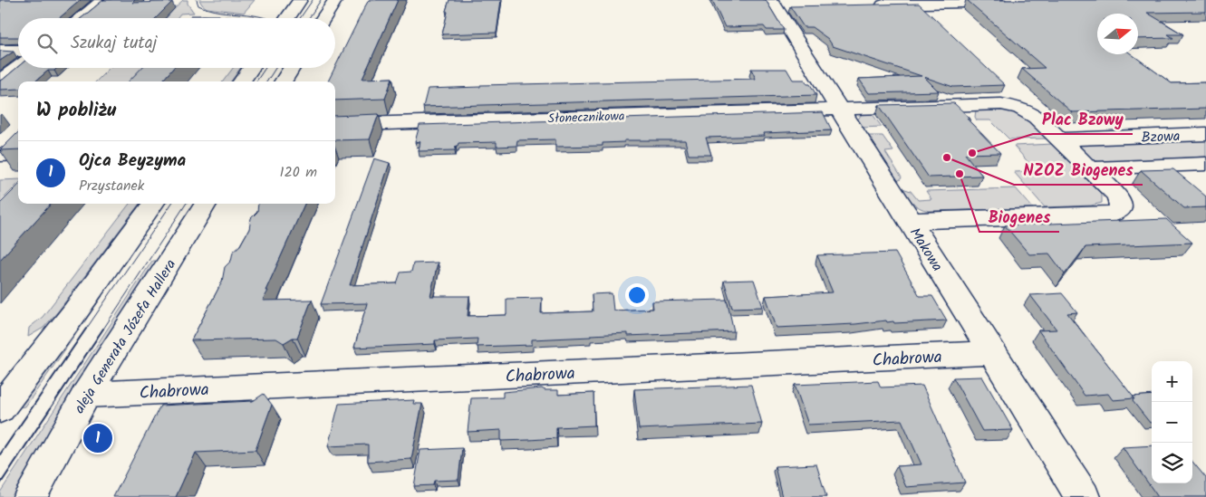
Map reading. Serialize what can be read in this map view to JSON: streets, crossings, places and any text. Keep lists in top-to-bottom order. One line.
{"streets":{"street":["Słonecznikowa","Bzowa","Makowa","aleja Generała Józefa Hallera","Chabrowa"]},"crossings":[["Słonecznikowa","Bzowa"],["Słonecznikowa","Makowa"],["Makowa","Chabrowa"],["aleja Generała Józefa Hallera","Chabrowa"]],"places":["Plac Bzowy","NZOZ Biogenes","Biogenes"],"north":"right","page":{"search":"Szukaj tutaj","heading":"W pobliżu","list":[{"mark":"1","name":"Ojca Beyzyma","note":"Przystanek","value":"120 m"}],"map_buttons":["+","−"],"pins":"1"}}
